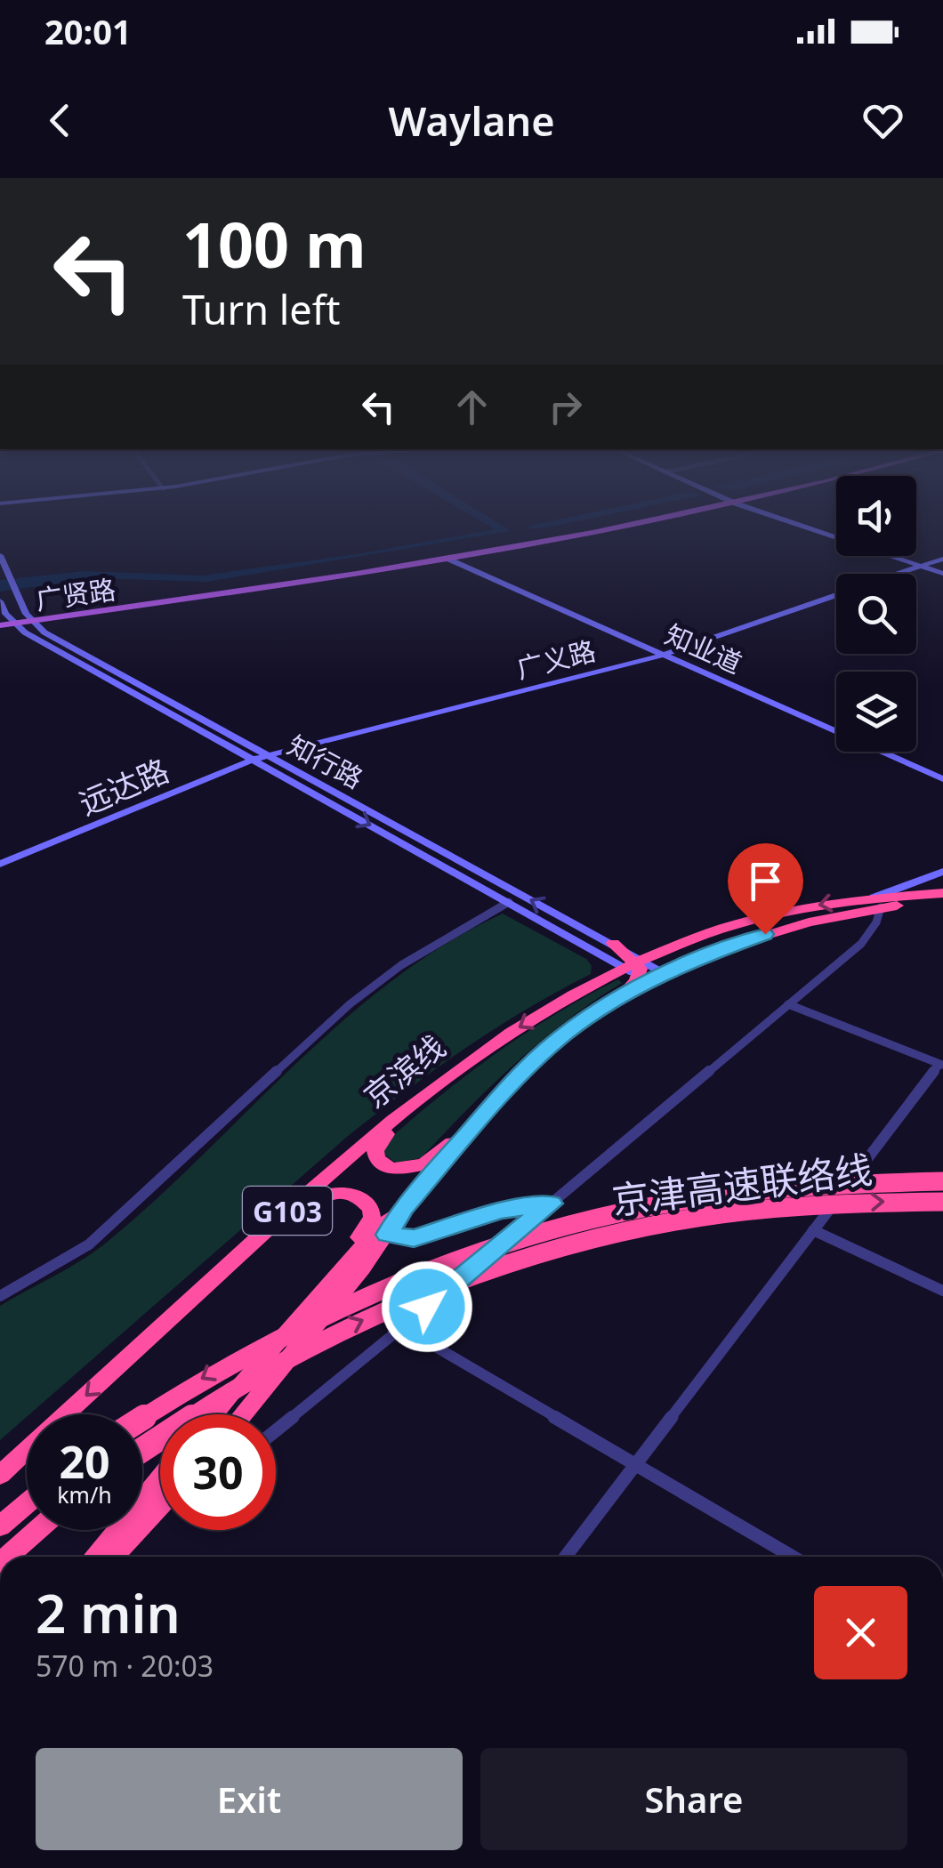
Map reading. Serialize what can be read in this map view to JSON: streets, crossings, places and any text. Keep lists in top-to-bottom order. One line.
{"streets":{"highway":["京滨线","京津高速联络线","G103"],"main road":["广贤路"],"street":["知业道","广义路","知行路","远达路"]},"crossings":[["广贤路","知业道"],["广贤路","知行路"],["知业道","广义路"],["广义路","知行路"],["广义路","远达路"],["知行路","远达路"],["知行路","京滨线"],["知行路","G103"],["京滨线","G103"]],"page":{"status":"20:01","header":"Waylane","turn":["100 m","Turn left"],"speed":"20 km/h","limit":"30","heading":["2 min","570 m · 20:03"],"buttons":["Exit","Share"]}}
